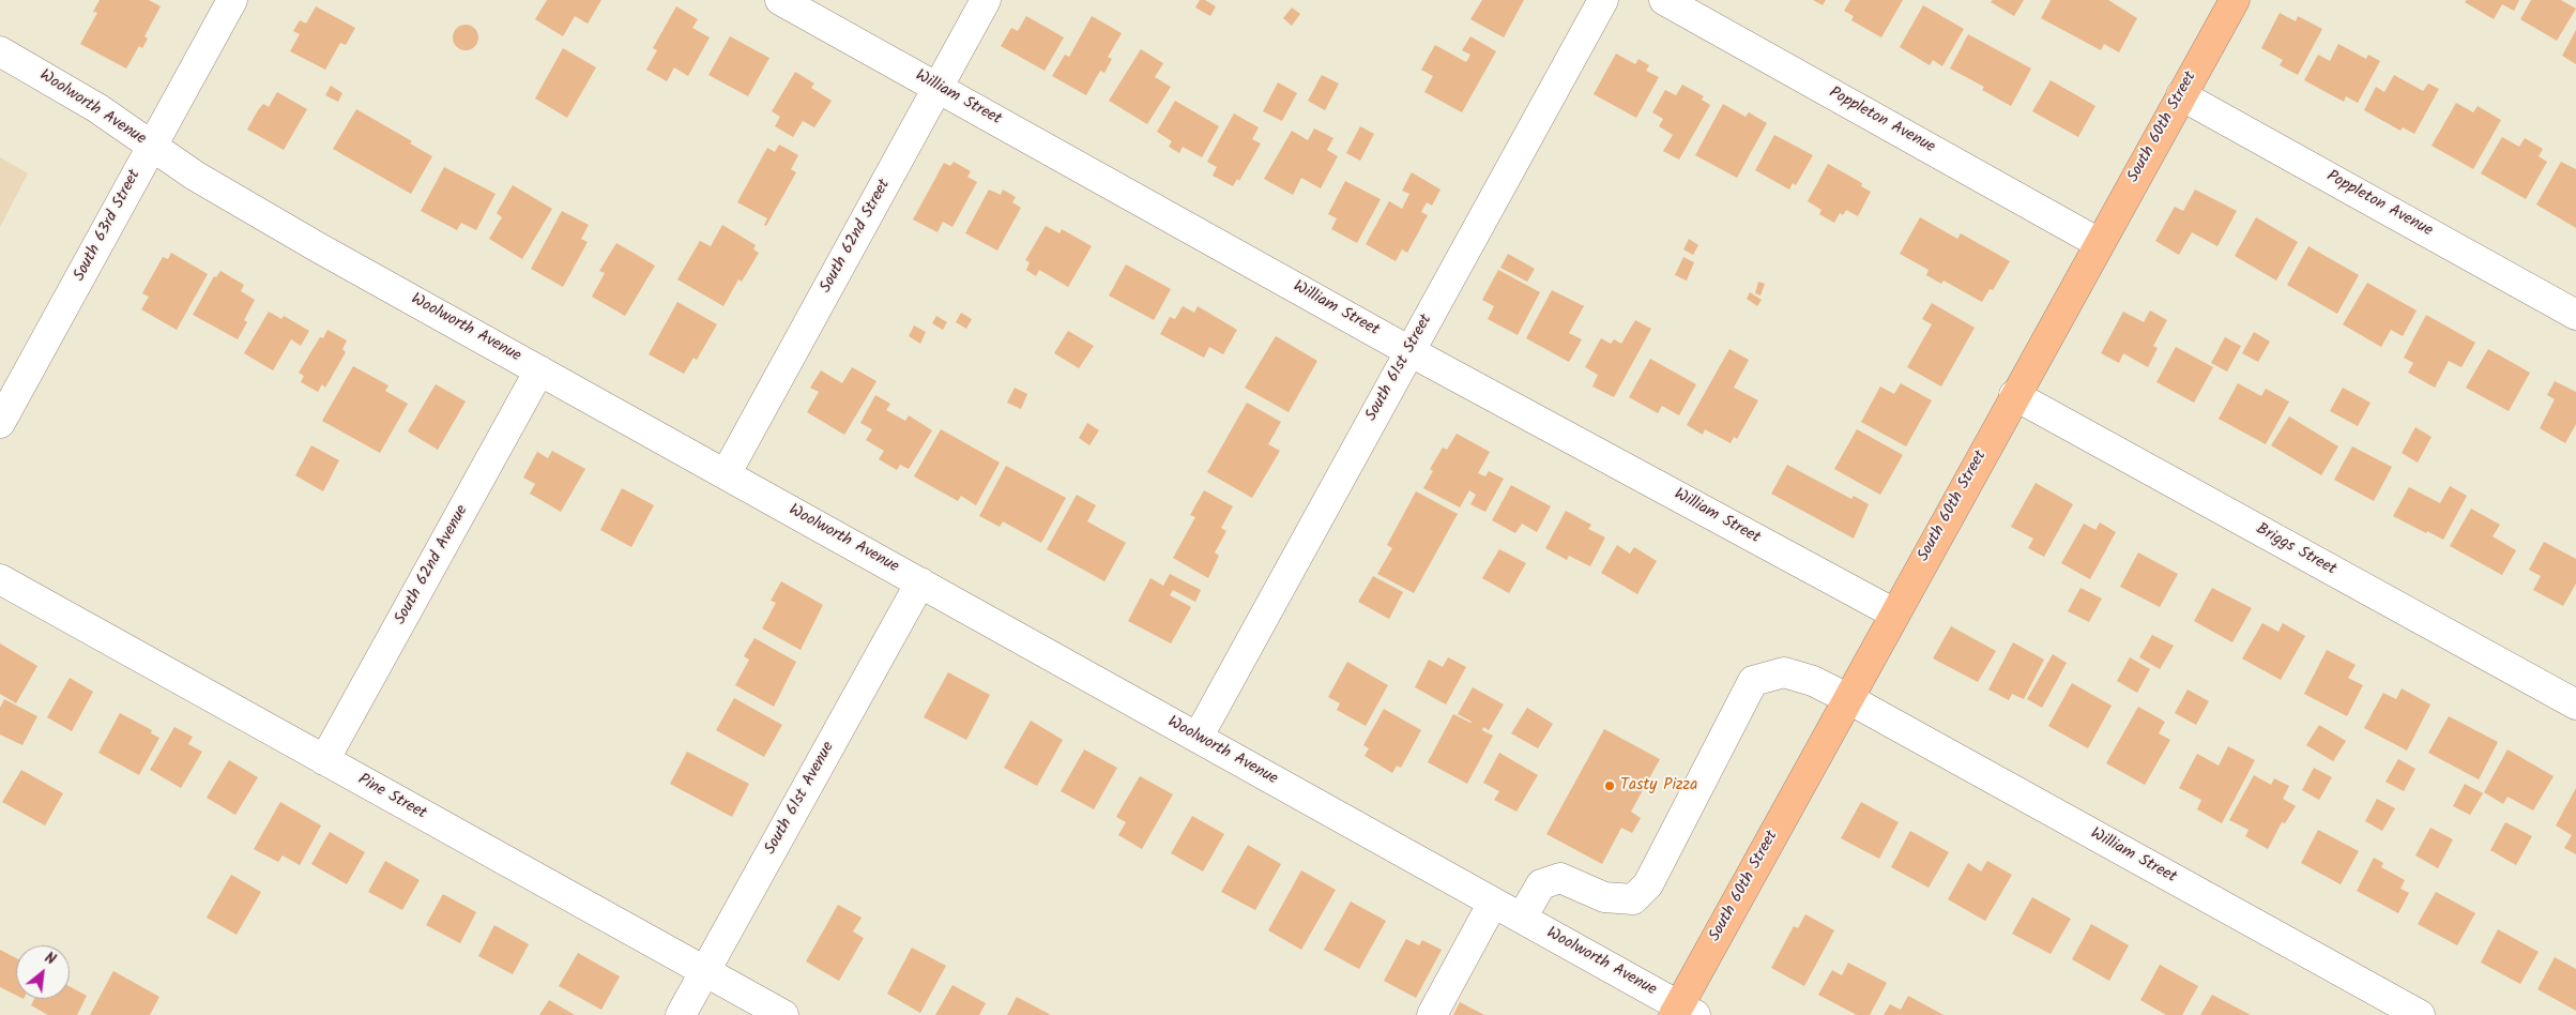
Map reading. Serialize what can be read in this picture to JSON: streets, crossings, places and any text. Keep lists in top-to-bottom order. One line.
{"streets":{"main road":["South 60th Street"],"street":["William Street","Woolworth Avenue","Poppleton Avenue","South 63rd Street","South 62nd Street","South 61st Street","Briggs Street","South 62nd Avenue","Pine Street","South 61st Avenue"]},"crossings":[["William Street","Woolworth Avenue"],["William Street","South 60th Street"],["William Street","South 62nd Street"],["William Street","South 61st Street"],["Woolworth Avenue","South 60th Street"],["Woolworth Avenue","South 63rd Street"],["Woolworth Avenue","South 62nd Street"],["Woolworth Avenue","South 61st Street"],["Woolworth Avenue","South 62nd Avenue"],["Woolworth Avenue","South 61st Avenue"],["Poppleton Avenue","South 60th Street"],["South 60th Street","Briggs Street"],["South 62nd Avenue","Pine Street"],["Pine Street","South 61st Avenue"]],"places":["Tasty Pizza"],"north":"top right"}
